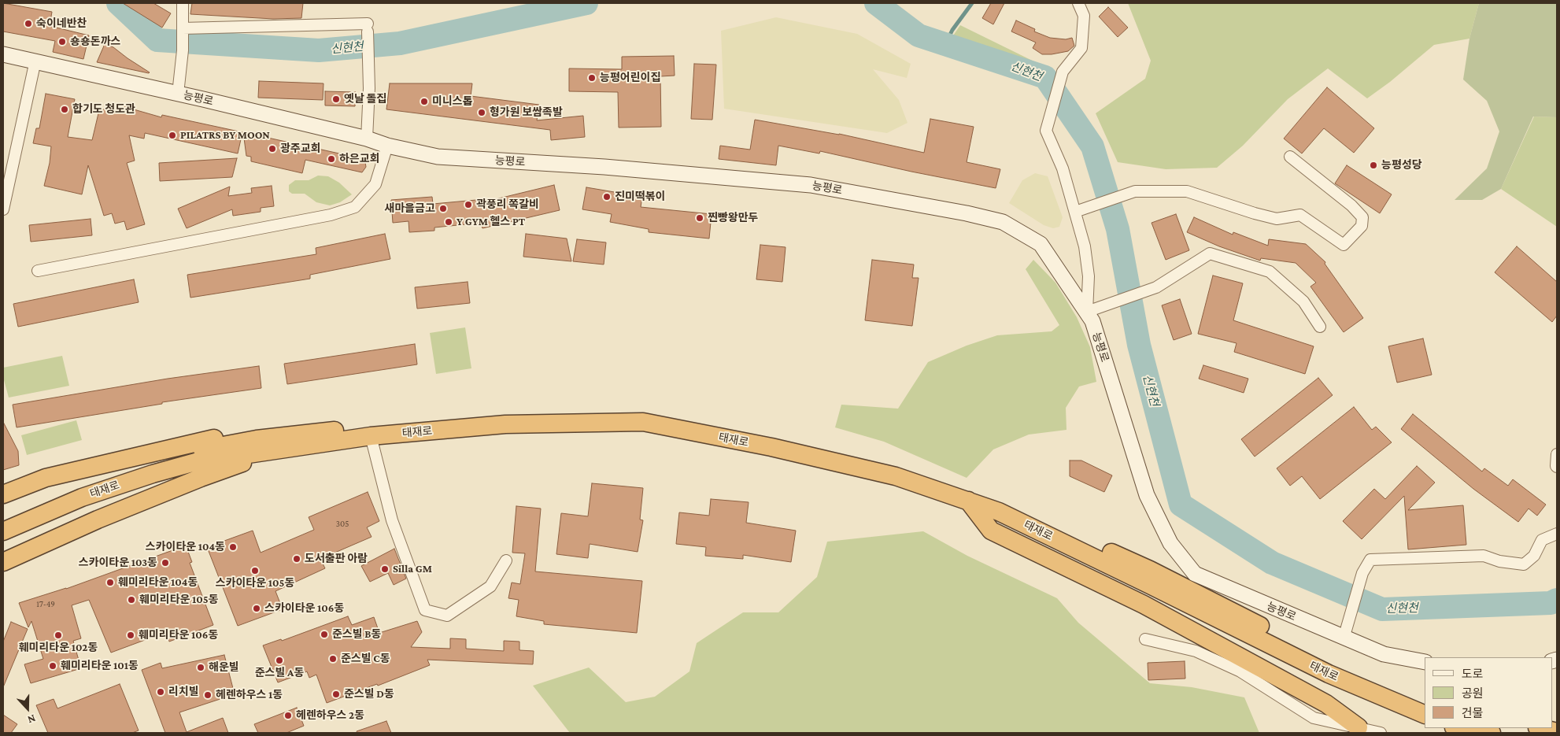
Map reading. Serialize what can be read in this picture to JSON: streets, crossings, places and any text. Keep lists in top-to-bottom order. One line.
{"streets":{"highway":["태재로"],"main road":["능평로"]},"water":["신현천"],"places":["숙이네반찬","숑숑돈까스","능평어린이집","옛날 돌집","미니스톱","합기도 청도관","형가원 보쌈족발","PILATRS BY MOON","광주교회","하은교회","능평성당","진미떡볶이","곽풍리 쪽갈비","새마을금고","찐빵왕만두","Y GYM 헬스 PT","스카이타운 104동","도서출판 아람","스카이타운 103동","Silla GM","스카이타운 105동","훼미리타운 104동","훼미리타운 105동","스카이타운 106동","준스빌 B동","훼미리타운 102동","훼미리타운 106동","준스빌 C동","준스빌 A동","훼미리타운 101동","해운빌","리치빌","준스빌 D동","헤렌하우스 1동","헤렌하우스 2동"],"house_numbers":["305","17-49"],"legend":["도로","공원","건물"],"north":"bottom"}
